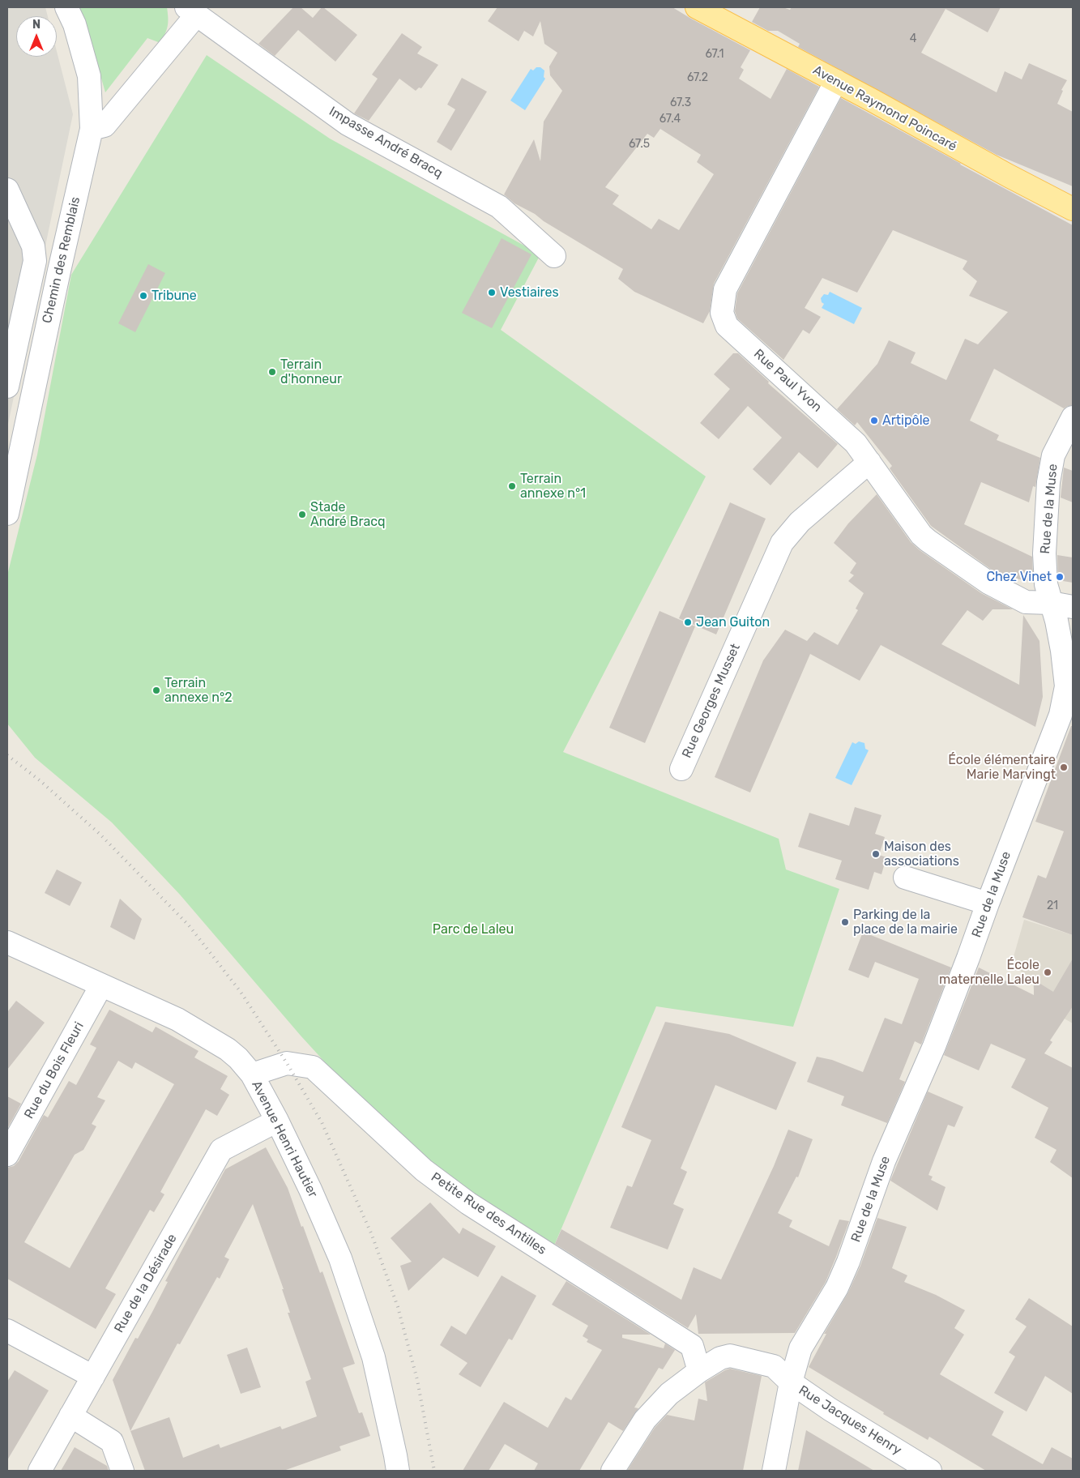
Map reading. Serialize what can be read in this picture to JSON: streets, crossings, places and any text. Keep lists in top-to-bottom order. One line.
{"streets":{"main road":["Avenue Raymond Poincaré"],"street":["Impasse André Bracq","Chemin des Remblais","Rue Paul Yvon","Rue de la Muse","Rue Georges Musset","Rue du Bois Fleuri","Avenue Henri Hautier","Petite Rue des Antilles","Rue de la Désirade","Rue Jacques Henry"]},"crossings":[["Avenue Raymond Poincaré","Rue Paul Yvon"],["Impasse André Bracq","Chemin des Remblais"],["Rue Paul Yvon","Rue de la Muse"],["Rue Paul Yvon","Rue Georges Musset"],["Rue de la Muse","Rue Jacques Henry"],["Rue du Bois Fleuri","Avenue Henri Hautier"],["Avenue Henri Hautier","Petite Rue des Antilles"],["Avenue Henri Hautier","Rue de la Désirade"],["Petite Rue des Antilles","Rue Jacques Henry"]],"parks":["Parc de Laleu"],"places":["Vestiaires","Tribune","Terrain d'honneur","Artipôle","Terrain annexe n°1","Stade André Bracq","Chez Vinet","Jean Guiton","Terrain annexe n°2","École élémentaire Marie Marvingt","Maison des associations","Parking de la place de la mairie","École maternelle Laleu"],"house_numbers":["4","67.1","67.2","67.3","67.4","67.5","21"],"north":"top"}
